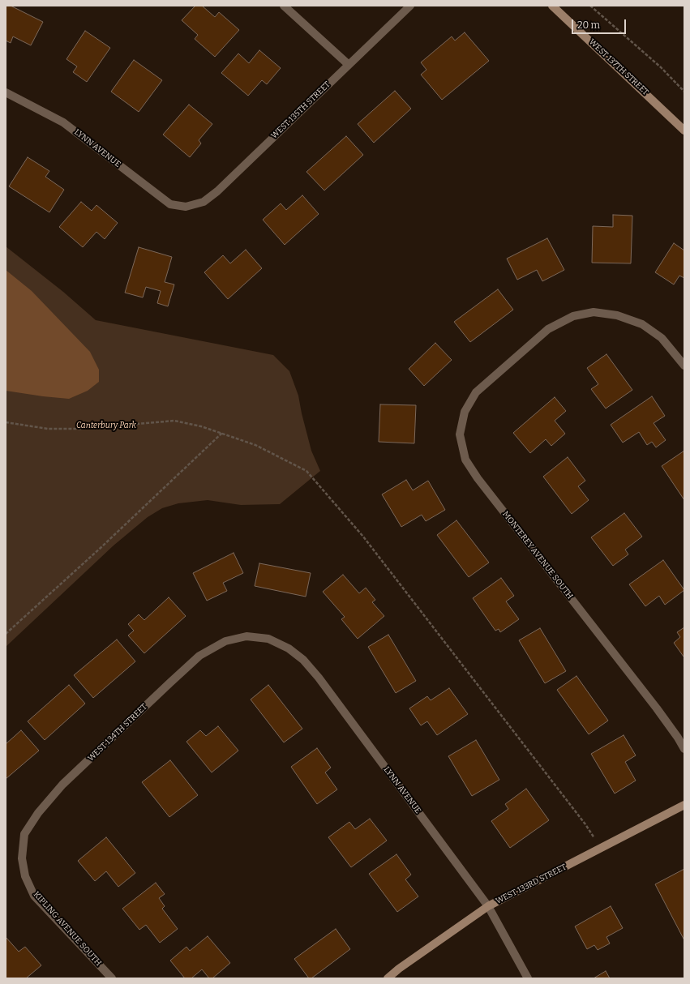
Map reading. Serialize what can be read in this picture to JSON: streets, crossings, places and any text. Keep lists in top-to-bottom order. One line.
{"streets":{"street":["WEST 137TH STREET","WEST 135TH STREET","LYNN AVENUE","MONTEREY AVENUE SOUTH","WEST 134TH STREET","WEST 133RD STREET","KIPLING AVENUE SOUTH"]},"crossings":[["WEST 135TH STREET","LYNN AVENUE"],["LYNN AVENUE","WEST 134TH STREET"],["LYNN AVENUE","WEST 133RD STREET"],["WEST 134TH STREET","KIPLING AVENUE SOUTH"]],"parks":["Canterbury Park"],"scale_bar":"20 m"}
